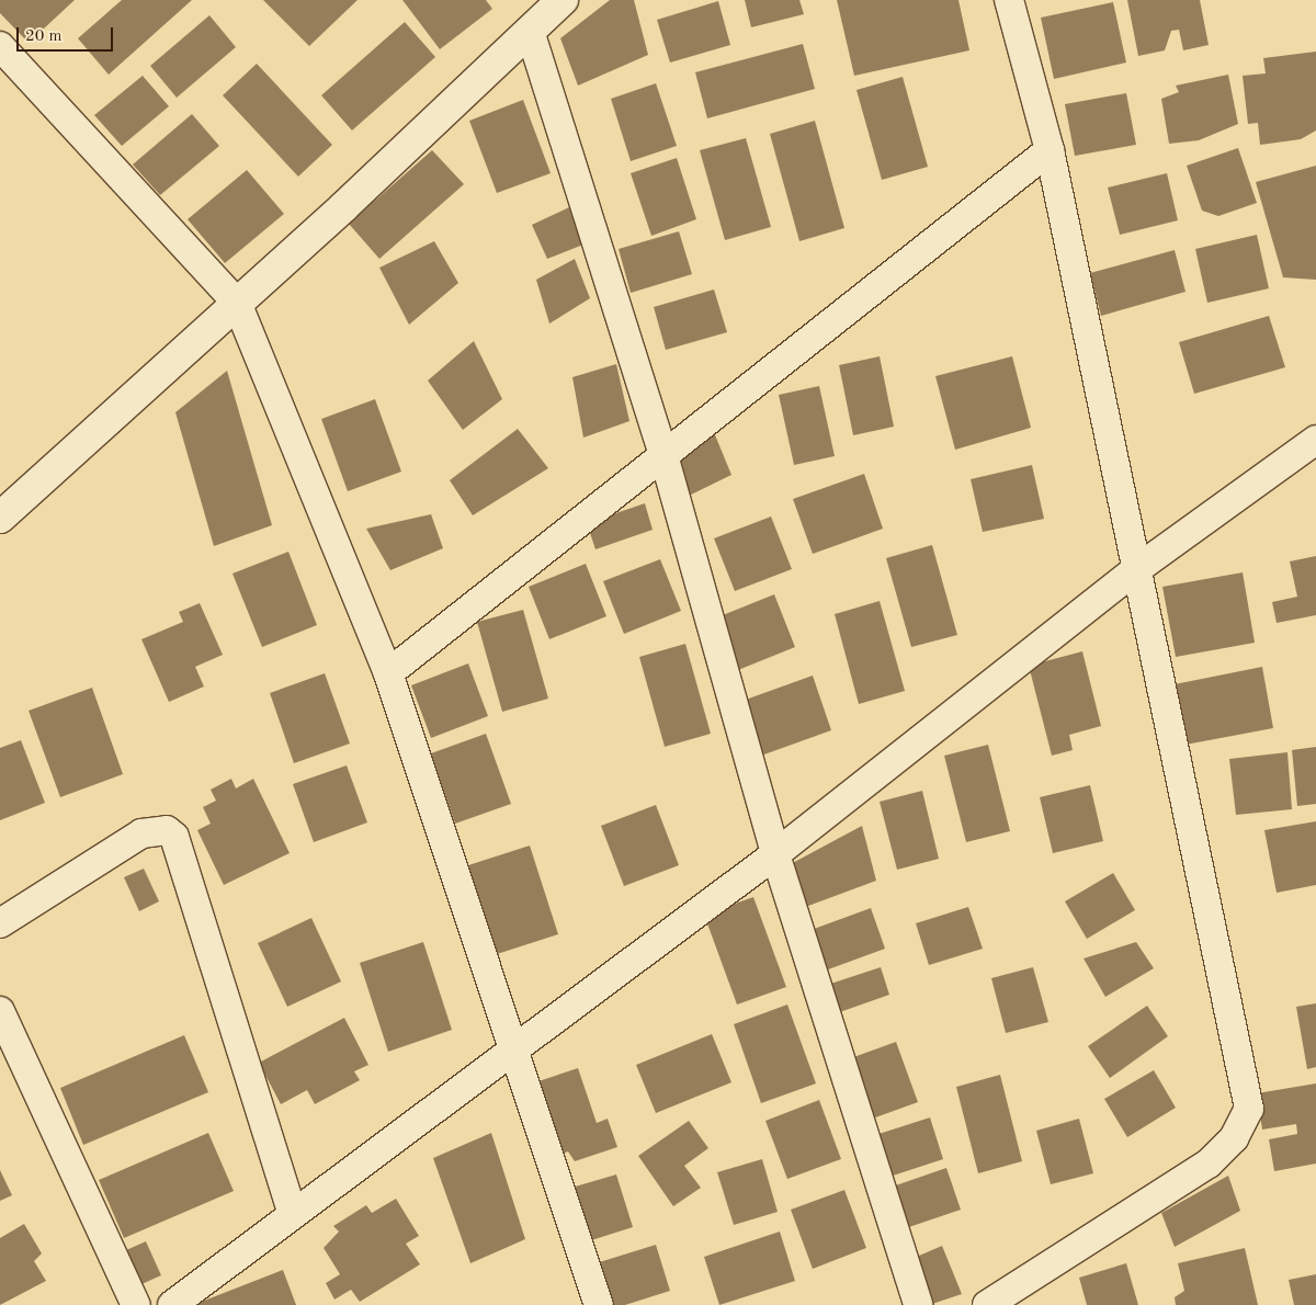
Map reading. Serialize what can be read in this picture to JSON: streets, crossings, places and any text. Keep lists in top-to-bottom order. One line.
{"scale_bar":"20 m"}
